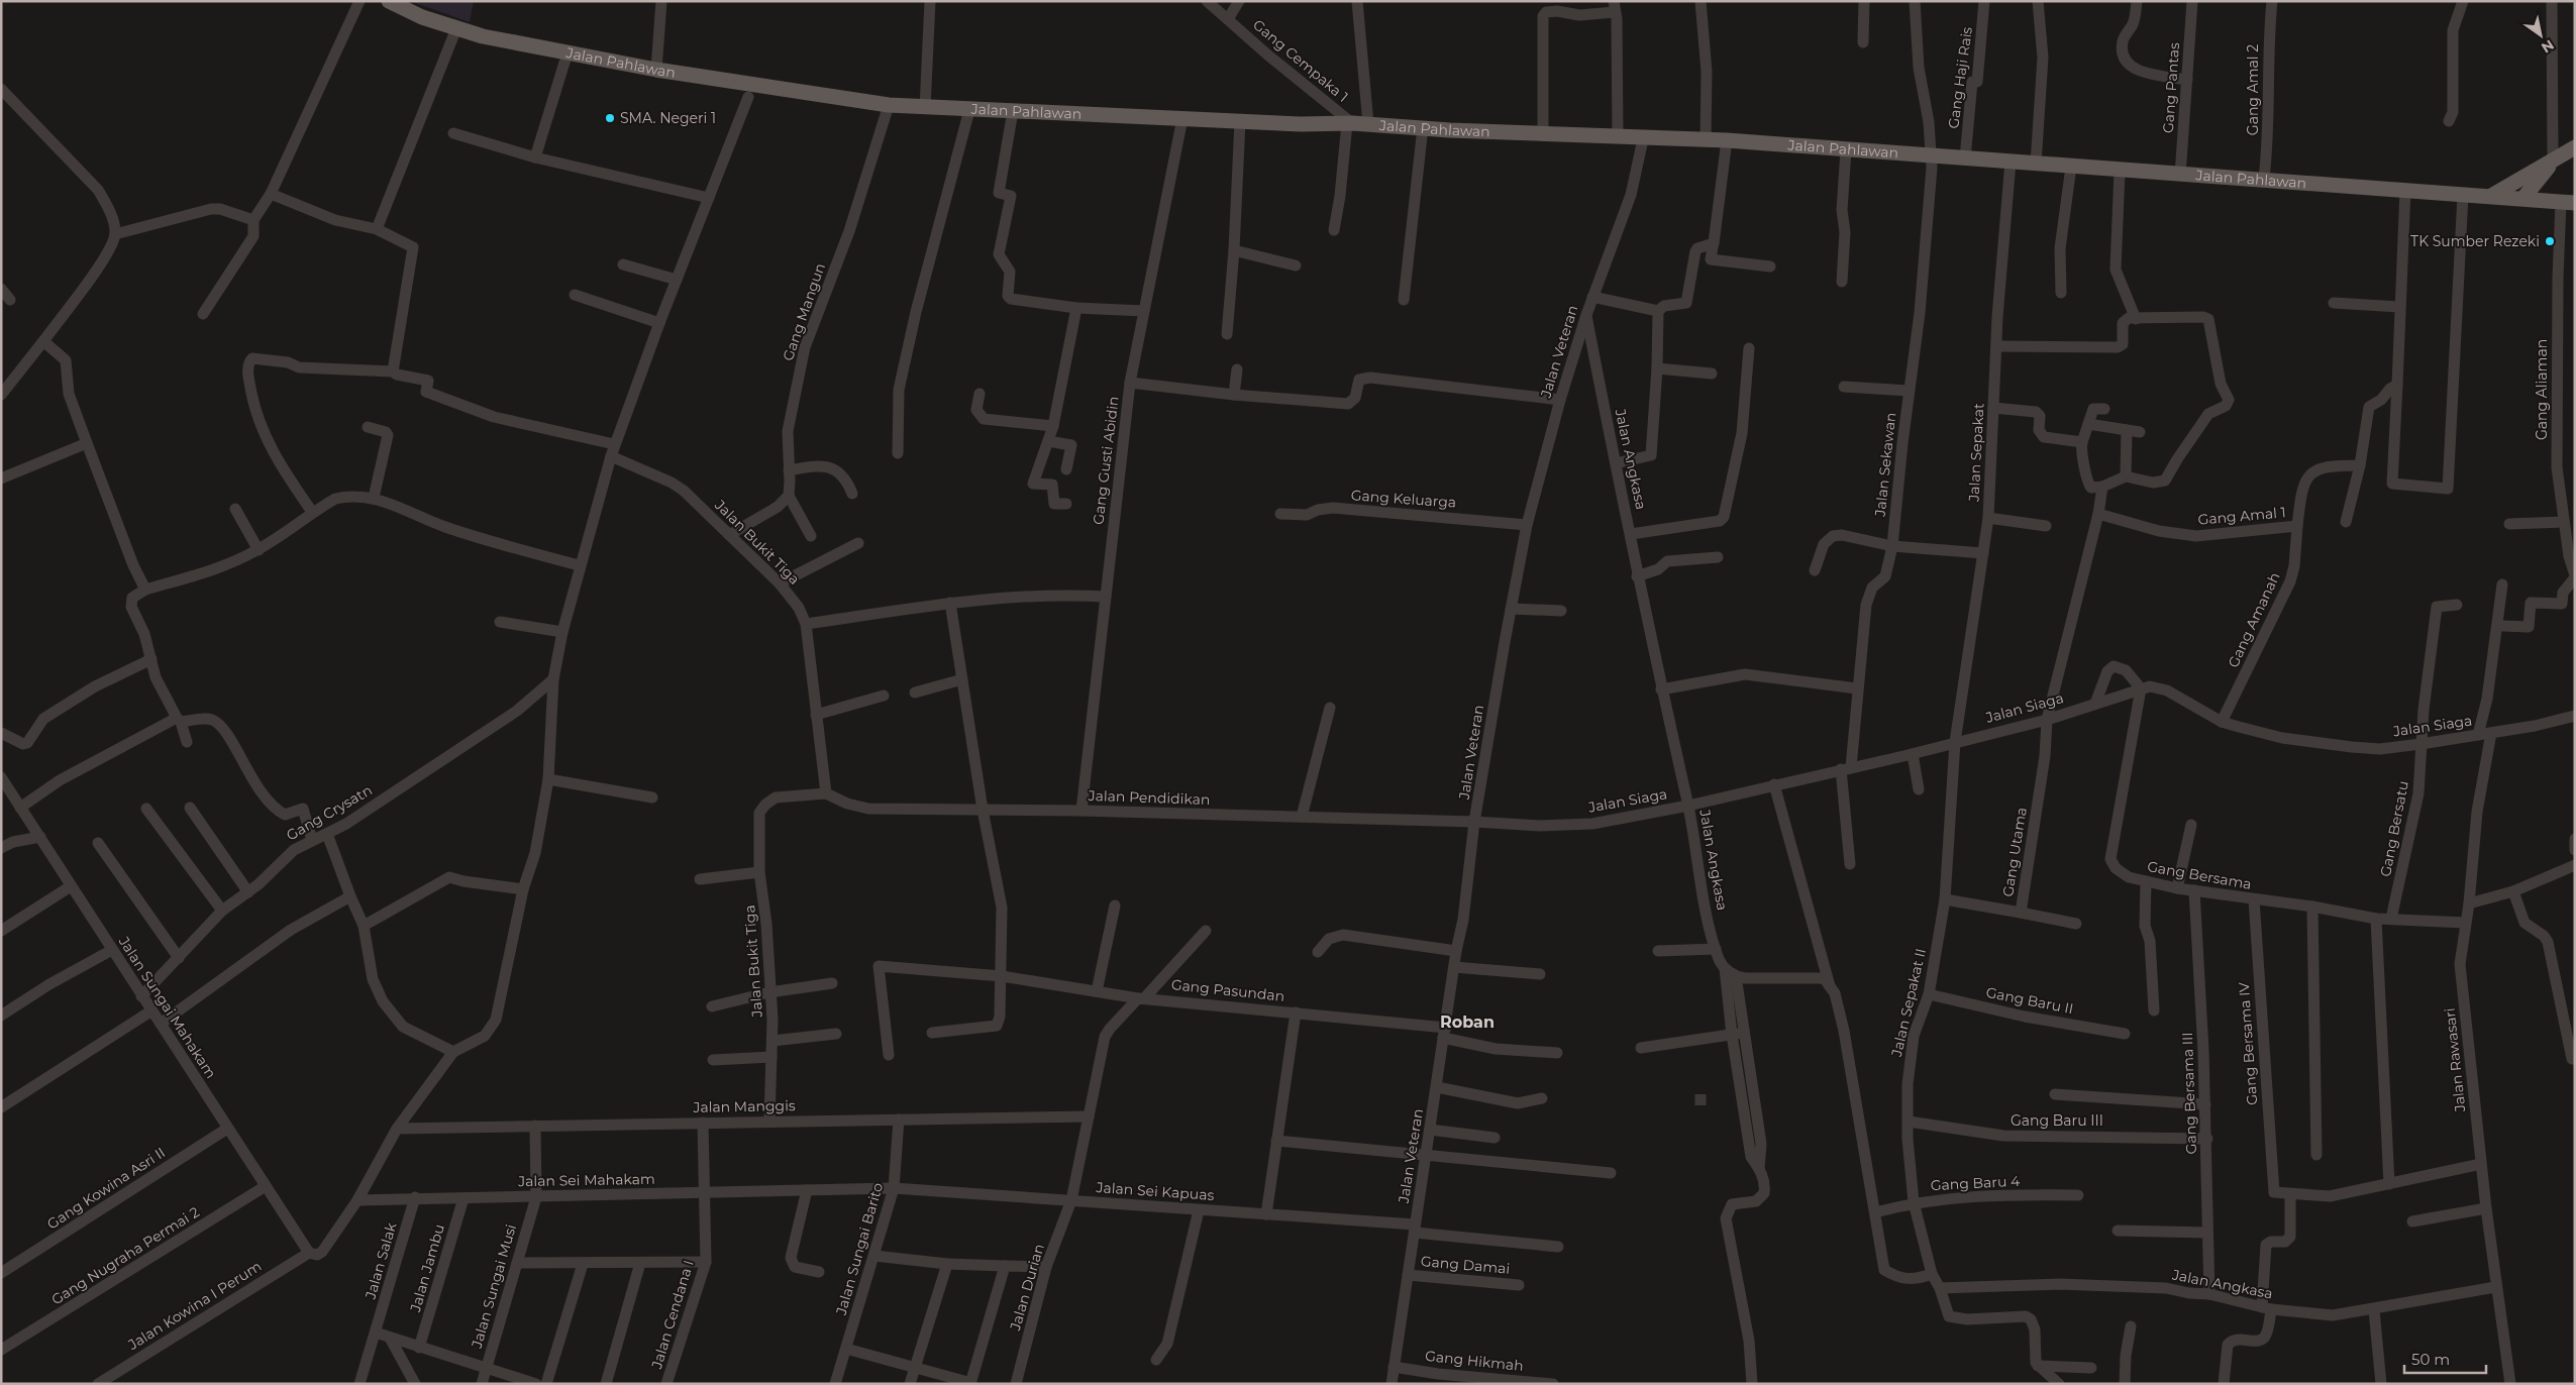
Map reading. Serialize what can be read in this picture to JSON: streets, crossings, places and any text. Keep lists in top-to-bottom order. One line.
{"streets":{"main road":["Jalan Pahlawan"],"street":["Gang Cempaka 1","Gang Haji Rais","Gang Pantas","Gang Amal 2","Gang Mangun","Jalan Veteran","Gang Aliaman","Jalan Sepakat","Jalan Angkasa","Gang Gusti Abidin","Jalan Sekawan","Gang Keluarga","Gang Amal 1","Jalan Bukit Tiga","Gang Amanah","Jalan Siaga","Jalan Pendidikan","Gang Crysatn","Gang Bersatu","Gang Utama","Gang Bersama","Gang Pasundan","Gang Baru II","Jalan Sepakat II","Jalan Sungai Mahakam","Gang Bersama IV","Jalan Rawasari","Gang Bersama III","Jalan Manggis","Gang Baru III","Jalan Sei Mahakam","Gang Baru 4","Gang Kowina Asri II","Jalan Sei Kapuas","Jalan Sungai Barito","Gang Nugraha Permai 2","Jalan Salak","Gang Damai","Jalan Jambu","Jalan Sungai Musi","Jalan Durian","Jalan Kowina I Perum","Jalan Cendana I","Gang Hikmah"]},"crossings":[["Gang Cempaka 1","Jalan Pahlawan"],["Jalan Pahlawan","Gang Haji Rais"],["Jalan Pahlawan","Gang Pantas"],["Jalan Pahlawan","Gang Amal 2"],["Jalan Pahlawan","Gang Mangun"],["Jalan Pahlawan","Jalan Veteran"],["Jalan Pahlawan","Gang Aliaman"],["Jalan Pahlawan","Jalan Sepakat"],["Jalan Pahlawan","Gang Gusti Abidin"],["Jalan Pahlawan","Jalan Sekawan"],["Jalan Veteran","Jalan Angkasa"],["Jalan Veteran","Gang Keluarga"],["Jalan Veteran","Jalan Siaga"],["Jalan Veteran","Jalan Pendidikan"],["Jalan Veteran","Gang Pasundan"],["Jalan Veteran","Jalan Sei Kapuas"],["Jalan Veteran","Gang Damai"],["Jalan Veteran","Gang Hikmah"],["Jalan Sepakat","Jalan Siaga"],["Jalan Sepakat","Jalan Sepakat II"],["Jalan Angkasa","Jalan Siaga"],["Jalan Angkasa","Jalan Sepakat II"],["Jalan Angkasa","Jalan Rawasari"],["Jalan Angkasa","Gang Bersama III"],["Gang Gusti Abidin","Jalan Pendidikan"],["Jalan Sekawan","Jalan Siaga"],["Gang Amal 1","Gang Amanah"],["Jalan Bukit Tiga","Jalan Pendidikan"],["Jalan Bukit Tiga","Jalan Manggis"],["Gang Amanah","Jalan Siaga"],["Jalan Siaga","Jalan Pendidikan"],["Jalan Siaga","Gang Bersatu"],["Jalan Siaga","Gang Utama"],["Jalan Siaga","Gang Bersama"],["Jalan Siaga","Jalan Sepakat II"],["Jalan Siaga","Jalan Rawasari"],["Gang Crysatn","Jalan Sungai Mahakam"],["Gang Bersatu","Gang Bersama"],["Gang Utama","Jalan Sepakat II"],["Gang Bersama","Gang Bersama IV"],["Gang Bersama","Jalan Rawasari"],["Gang Bersama","Gang Bersama III"],["Gang Baru II","Jalan Sepakat II"],["Jalan Sepakat II","Gang Baru III"],["Jalan Sepakat II","Gang Baru 4"],["Jalan Sungai Mahakam","Gang Kowina Asri II"],["Jalan Sungai Mahakam","Gang Nugraha Permai 2"],["Jalan Sungai Mahakam","Jalan Kowina I Perum"],["Gang Bersama III","Gang Baru III"],["Jalan Manggis","Jalan Sungai Barito"],["Jalan Manggis","Jalan Sungai Musi"],["Jalan Manggis","Jalan Cendana I"],["Jalan Sei Mahakam","Jalan Sei Kapuas"],["Jalan Sei Mahakam","Jalan Sungai Barito"],["Jalan Sei Mahakam","Jalan Salak"],["Jalan Sei Mahakam","Jalan Jambu"],["Jalan Sei Mahakam","Jalan Sungai Musi"],["Jalan Sei Mahakam","Jalan Cendana I"],["Jalan Sei Kapuas","Jalan Sungai Barito"],["Jalan Sei Kapuas","Jalan Durian"]],"districts":["Roban"],"places":["SMA. Negeri 1","TK Sumber Rezeki"],"scale_bar":"50 m","north":"bottom right"}
